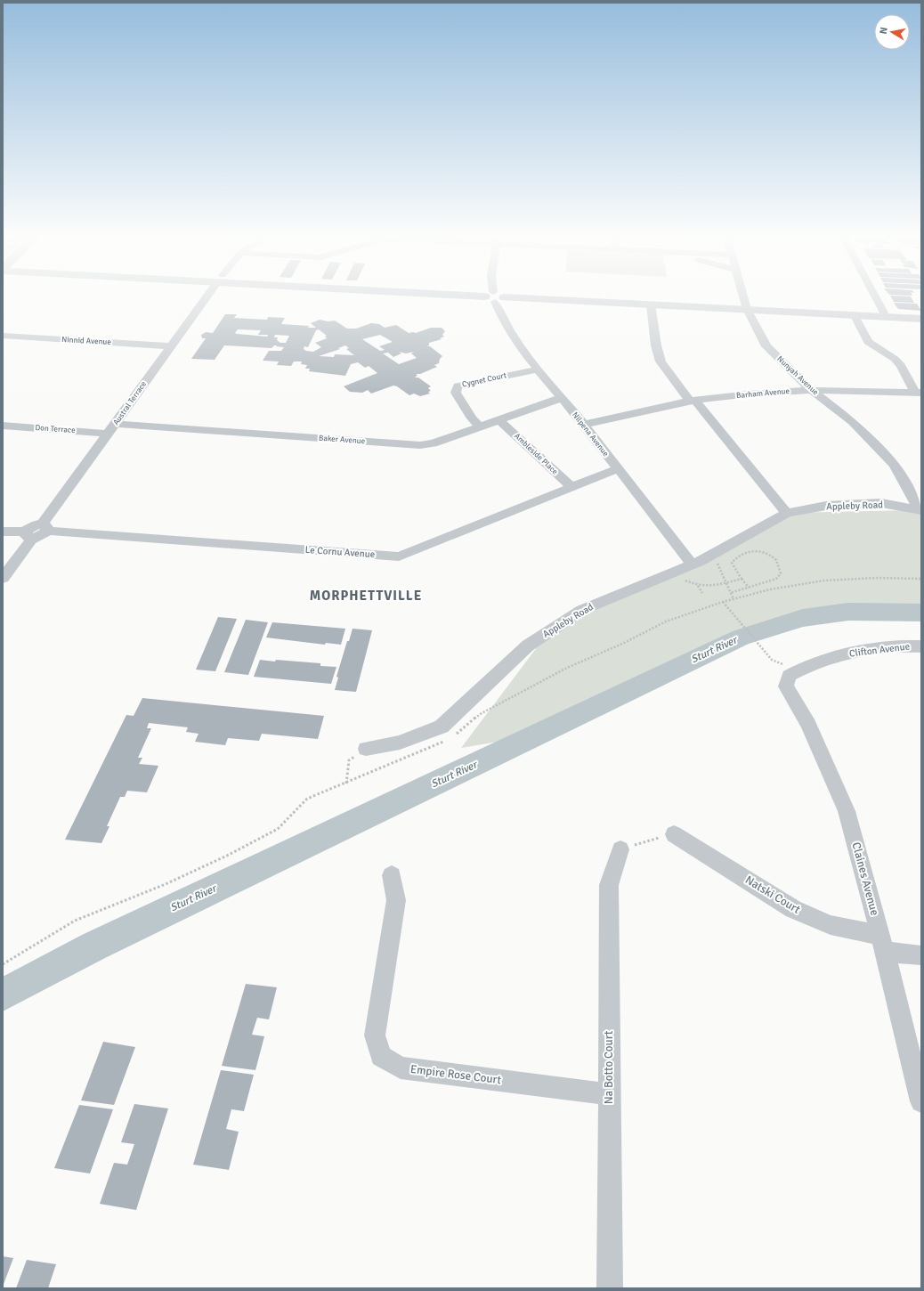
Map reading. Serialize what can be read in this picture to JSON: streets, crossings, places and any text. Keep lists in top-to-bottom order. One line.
{"streets":{"street":["Ninnid Avenue","Nunyah Avenue","Cygnet Court","Barham Avenue","Austral Terrace","Don Terrace","Nilpena Avenue","Baker Avenue","Ambleside Place","Appleby Road","Le Cornu Avenue","Clifton Avenue","Claines Avenue","Natski Court","Na Botto Court","Empire Rose Court"]},"crossings":[["Ninnid Avenue","Austral Terrace"],["Nunyah Avenue","Barham Avenue"],["Nunyah Avenue","Appleby Road"],["Cygnet Court","Nilpena Avenue"],["Cygnet Court","Baker Avenue"],["Barham Avenue","Nilpena Avenue"],["Austral Terrace","Don Terrace"],["Austral Terrace","Baker Avenue"],["Austral Terrace","Le Cornu Avenue"],["Nilpena Avenue","Baker Avenue"],["Nilpena Avenue","Appleby Road"],["Nilpena Avenue","Le Cornu Avenue"],["Baker Avenue","Ambleside Place"],["Ambleside Place","Le Cornu Avenue"],["Clifton Avenue","Claines Avenue"],["Claines Avenue","Natski Court"],["Na Botto Court","Empire Rose Court"]],"districts":["MORPHETTVILLE"],"water":["Sturt River"],"north":"left"}
